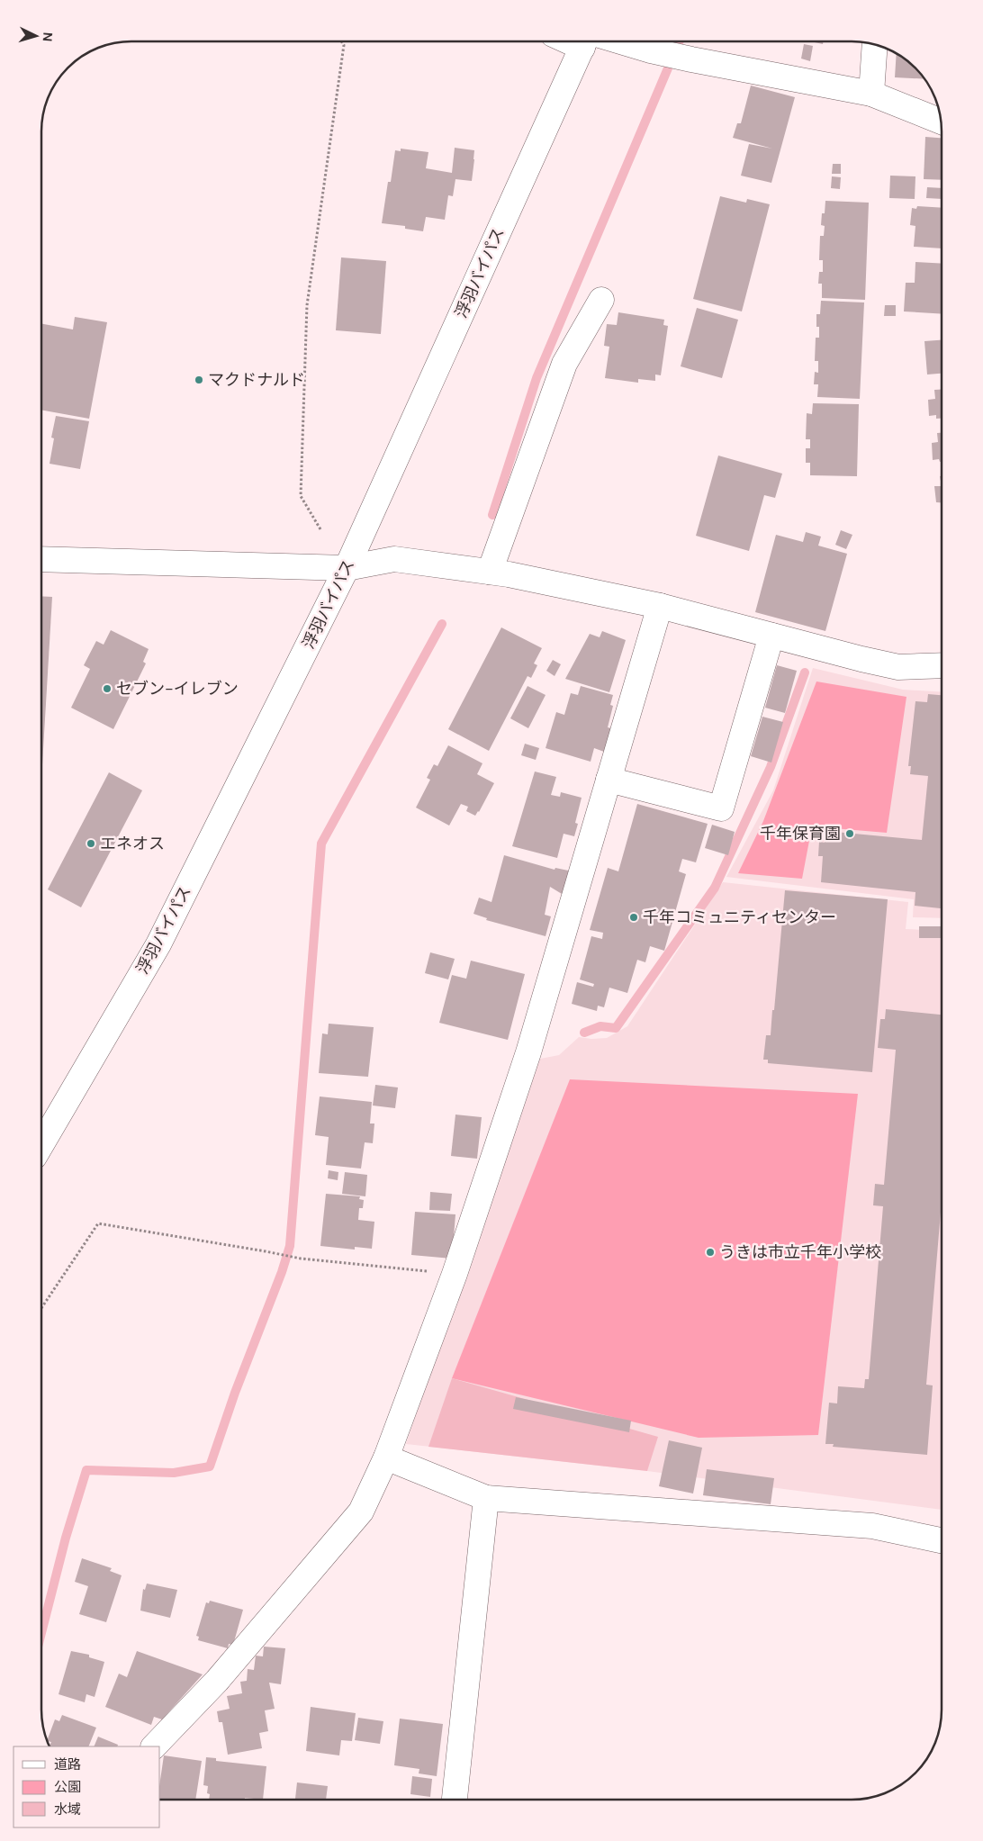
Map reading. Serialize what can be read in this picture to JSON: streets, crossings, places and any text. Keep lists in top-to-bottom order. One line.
{"streets":{"main road":["浮羽バイパス"]},"places":["マクドナルド","セブン-イレブン","千年保育園","エネオス","千年コミュニティセンター","うきは市立千年小学校"],"legend":["道路","公園","水域"],"north":"right"}
